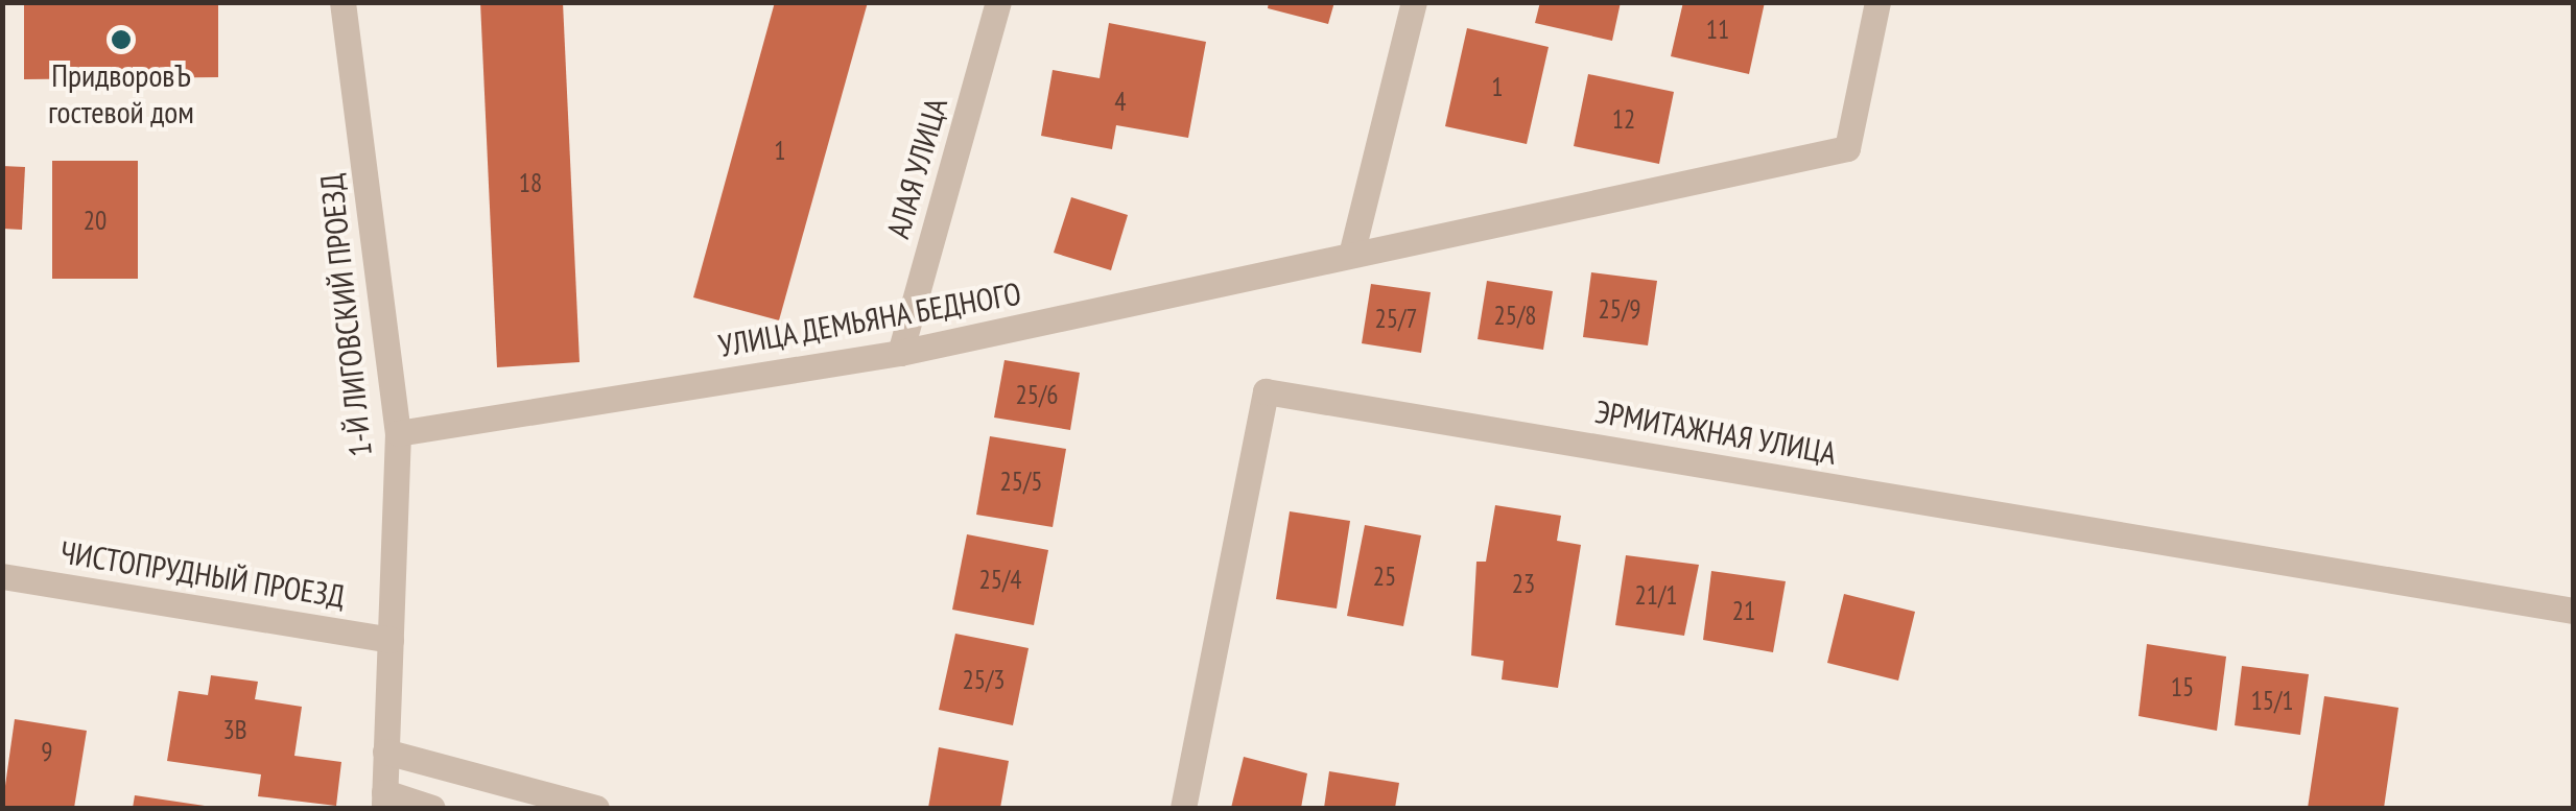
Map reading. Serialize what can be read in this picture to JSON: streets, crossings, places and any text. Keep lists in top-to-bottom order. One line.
{"streets":{"street":["АЛАЯ УЛИЦА","1-Й ЛИГОВСКИЙ ПРОЕЗД","УЛИЦА ДЕМЬЯНА БЕДНОГО","ЭРМИТАЖНАЯ УЛИЦА","ЧИСТОПРУДНЫЙ ПРОЕЗД"]},"crossings":[["АЛАЯ УЛИЦА","УЛИЦА ДЕМЬЯНА БЕДНОГО"],["1-Й ЛИГОВСКИЙ ПРОЕЗД","УЛИЦА ДЕМЬЯНА БЕДНОГО"],["1-Й ЛИГОВСКИЙ ПРОЕЗД","ЧИСТОПРУДНЫЙ ПРОЕЗД"]],"places":["ПридворовЪ гостевой дом"],"house_numbers":["11","1","4","12","1","18","20","25/9","25/8","25/7","25/6","25/5","25","25/4","23","21/1","21","25/3","15","15/1","3В","9"]}
